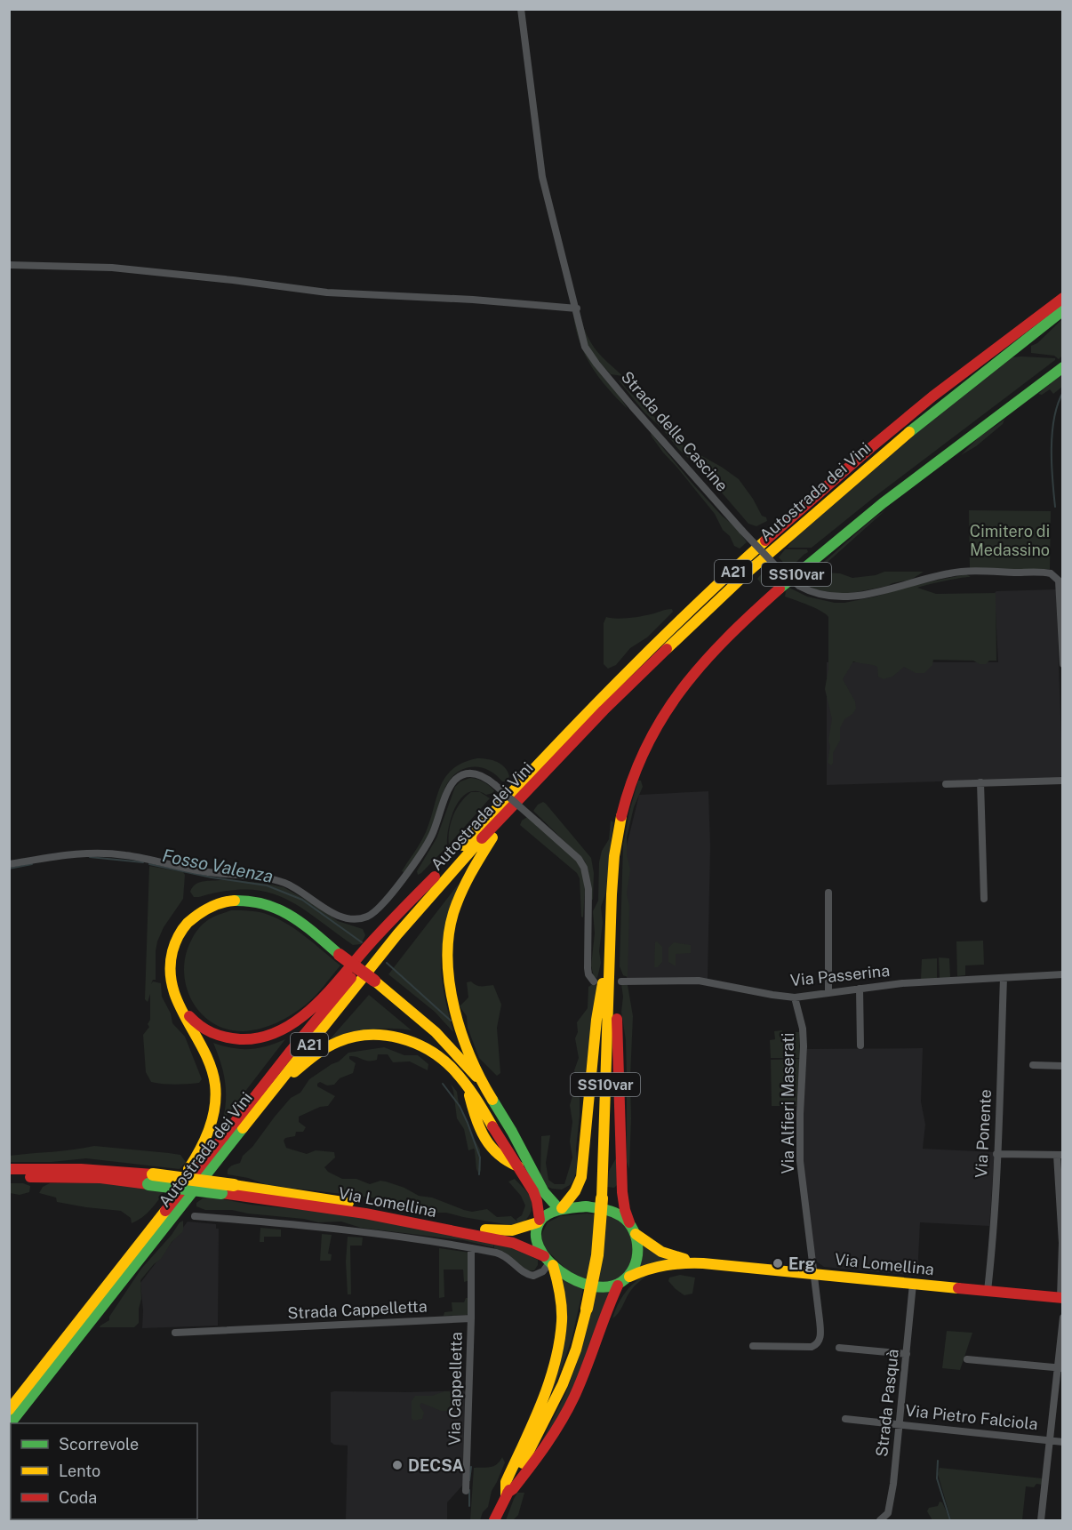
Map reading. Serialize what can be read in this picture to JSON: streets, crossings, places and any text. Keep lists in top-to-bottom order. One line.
{"streets":{"main road":["Autostrada dei Vini","A21","SS10var","Via Lomellina"],"street":["Strada delle Cascine","Via Passerina","Via Alfieri Maserati","Via Ponente","Strada Cappelletta","Via Cappelletta","Strada Pasquà","Via Pietro Falciola"]},"crossings":[["Via Passerina","Via Alfieri Maserati"],["Via Passerina","Via Ponente"],["Via Alfieri Maserati","Via Lomellina"],["Via Ponente","Via Lomellina"],["Via Lomellina","Strada Pasquà"],["Strada Cappelletta","Via Cappelletta"],["Strada Pasquà","Via Pietro Falciola"]],"water":["Fosso Valenza"],"parks":["Cimitero di Medassino"],"places":["Erg","DECSA"],"legend":["Scorrevole","Lento","Coda"]}
